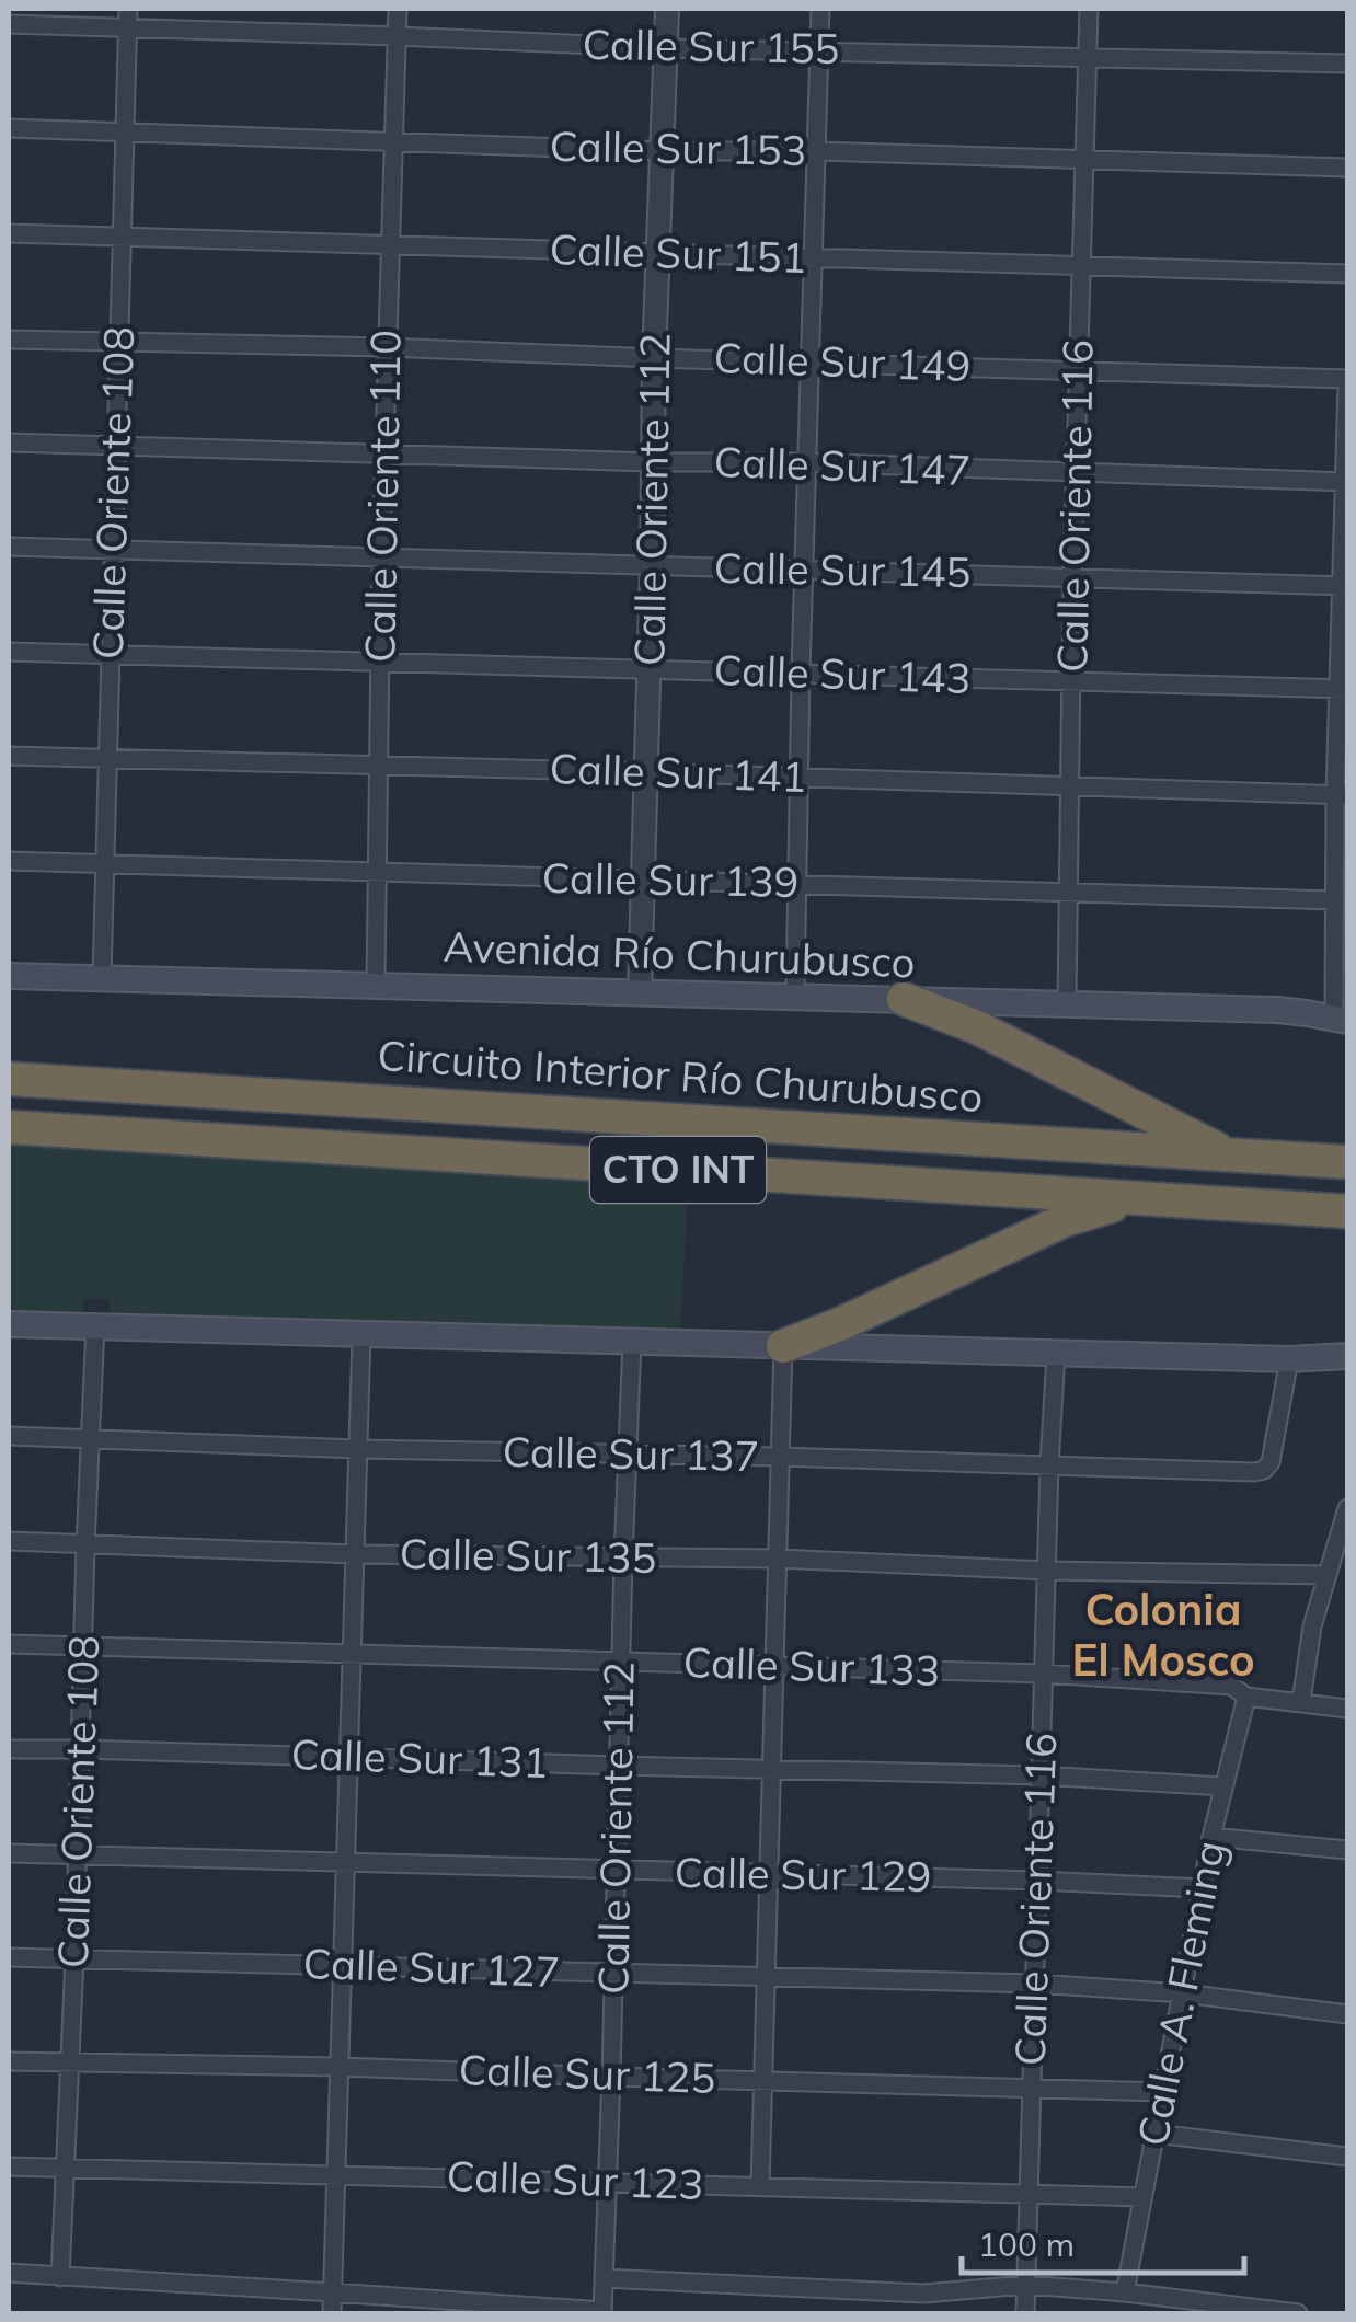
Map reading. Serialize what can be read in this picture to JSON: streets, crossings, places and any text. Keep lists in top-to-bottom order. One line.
{"streets":{"highway":["Circuito Interior Río Churubusco","CTO INT"],"main road":["Avenida Río Churubusco"],"street":["Calle Sur 155","Calle Sur 153","Calle Sur 151","Calle Sur 149","Calle Sur 147","Calle Oriente 108","Calle Oriente 110","Calle Oriente 112","Calle Oriente 116","Calle Sur 145","Calle Sur 143","Calle Sur 141","Calle Sur 139","Calle Sur 137","Calle Sur 135","Calle Sur 133","Calle Sur 131","Calle Sur 129","Calle Sur 127","Calle A. Fleming","Calle Sur 125","Calle Sur 123"]},"crossings":[["Calle Sur 155","Calle Oriente 108"],["Calle Sur 155","Calle Oriente 110"],["Calle Sur 155","Calle Oriente 112"],["Calle Sur 155","Calle Oriente 116"],["Calle Sur 153","Calle Oriente 108"],["Calle Sur 153","Calle Oriente 110"],["Calle Sur 153","Calle Oriente 112"],["Calle Sur 153","Calle Oriente 116"],["Calle Sur 151","Calle Oriente 108"],["Calle Sur 151","Calle Oriente 110"],["Calle Sur 151","Calle Oriente 112"],["Calle Sur 151","Calle Oriente 116"],["Calle Sur 149","Calle Oriente 108"],["Calle Sur 149","Calle Oriente 110"],["Calle Sur 149","Calle Oriente 112"],["Calle Sur 149","Calle Oriente 116"],["Calle Sur 147","Calle Oriente 108"],["Calle Sur 147","Calle Oriente 110"],["Calle Sur 147","Calle Oriente 112"],["Calle Sur 147","Calle Oriente 116"],["Calle Oriente 108","Calle Sur 145"],["Calle Oriente 108","Calle Sur 143"],["Calle Oriente 108","Calle Sur 141"],["Calle Oriente 108","Calle Sur 139"],["Calle Oriente 108","Avenida Río Churubusco"],["Calle Oriente 108","Calle Sur 137"],["Calle Oriente 108","Calle Sur 135"],["Calle Oriente 108","Calle Sur 133"],["Calle Oriente 108","Calle Sur 131"],["Calle Oriente 108","Calle Sur 129"],["Calle Oriente 108","Calle Sur 127"],["Calle Oriente 108","Calle Sur 125"],["Calle Oriente 108","Calle Sur 123"],["Calle Oriente 110","Calle Sur 145"],["Calle Oriente 110","Calle Sur 143"],["Calle Oriente 110","Calle Sur 141"],["Calle Oriente 110","Calle Sur 139"],["Calle Oriente 110","Avenida Río Churubusco"],["Calle Oriente 112","Calle Sur 145"],["Calle Oriente 112","Calle Sur 143"],["Calle Oriente 112","Calle Sur 141"],["Calle Oriente 112","Calle Sur 139"],["Calle Oriente 112","Avenida Río Churubusco"],["Calle Oriente 112","Calle Sur 137"],["Calle Oriente 112","Calle Sur 135"],["Calle Oriente 112","Calle Sur 133"],["Calle Oriente 112","Calle Sur 131"],["Calle Oriente 112","Calle Sur 129"],["Calle Oriente 112","Calle Sur 127"],["Calle Oriente 112","Calle Sur 125"],["Calle Oriente 112","Calle Sur 123"],["Calle Oriente 116","Calle Sur 145"],["Calle Oriente 116","Calle Sur 143"],["Calle Oriente 116","Calle Sur 141"],["Calle Oriente 116","Calle Sur 139"],["Calle Oriente 116","Avenida Río Churubusco"],["Calle Oriente 116","Calle Sur 137"],["Calle Oriente 116","Calle Sur 135"],["Calle Oriente 116","Calle Sur 133"],["Calle Oriente 116","Calle Sur 131"],["Calle Oriente 116","Calle Sur 129"],["Calle Oriente 116","Calle Sur 127"],["Calle Oriente 116","Calle Sur 125"],["Calle Oriente 116","Calle Sur 123"],["Calle Sur 133","Calle A. Fleming"],["Calle Sur 131","Calle A. Fleming"],["Calle Sur 129","Calle A. Fleming"],["Calle Sur 127","Calle A. Fleming"],["Calle A. Fleming","Calle Sur 125"],["Calle A. Fleming","Calle Sur 123"]],"districts":["Colonia El Mosco"],"scale_bar":"100 m"}
